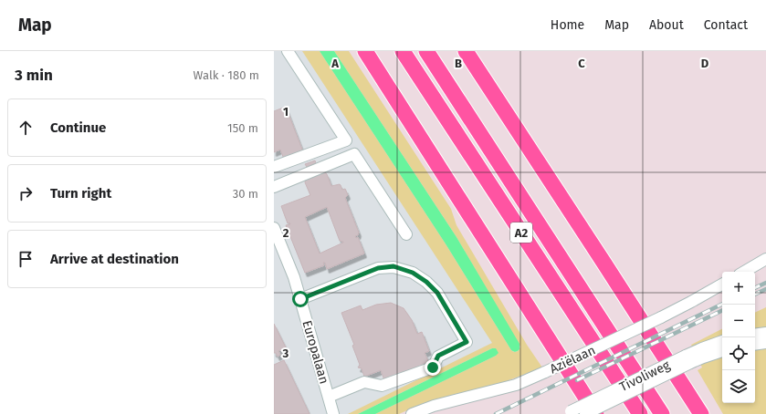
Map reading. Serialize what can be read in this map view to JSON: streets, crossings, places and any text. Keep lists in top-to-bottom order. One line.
{"streets":{"highway":["A2"],"street":["Europalaan","Aziëlaan","Tivoliweg"]},"page":{"header":"Map","nav":["Home","Map","About","Contact"],"heading":["3 min","Walk · 180 m"],"list":[["Continue","150 m"],["Turn right","30 m"],"Arrive at destination"],"map_buttons":["+","−"]},"grid":{"columns":["A","B","C","D"],"rows":["1","2","3"]}}
